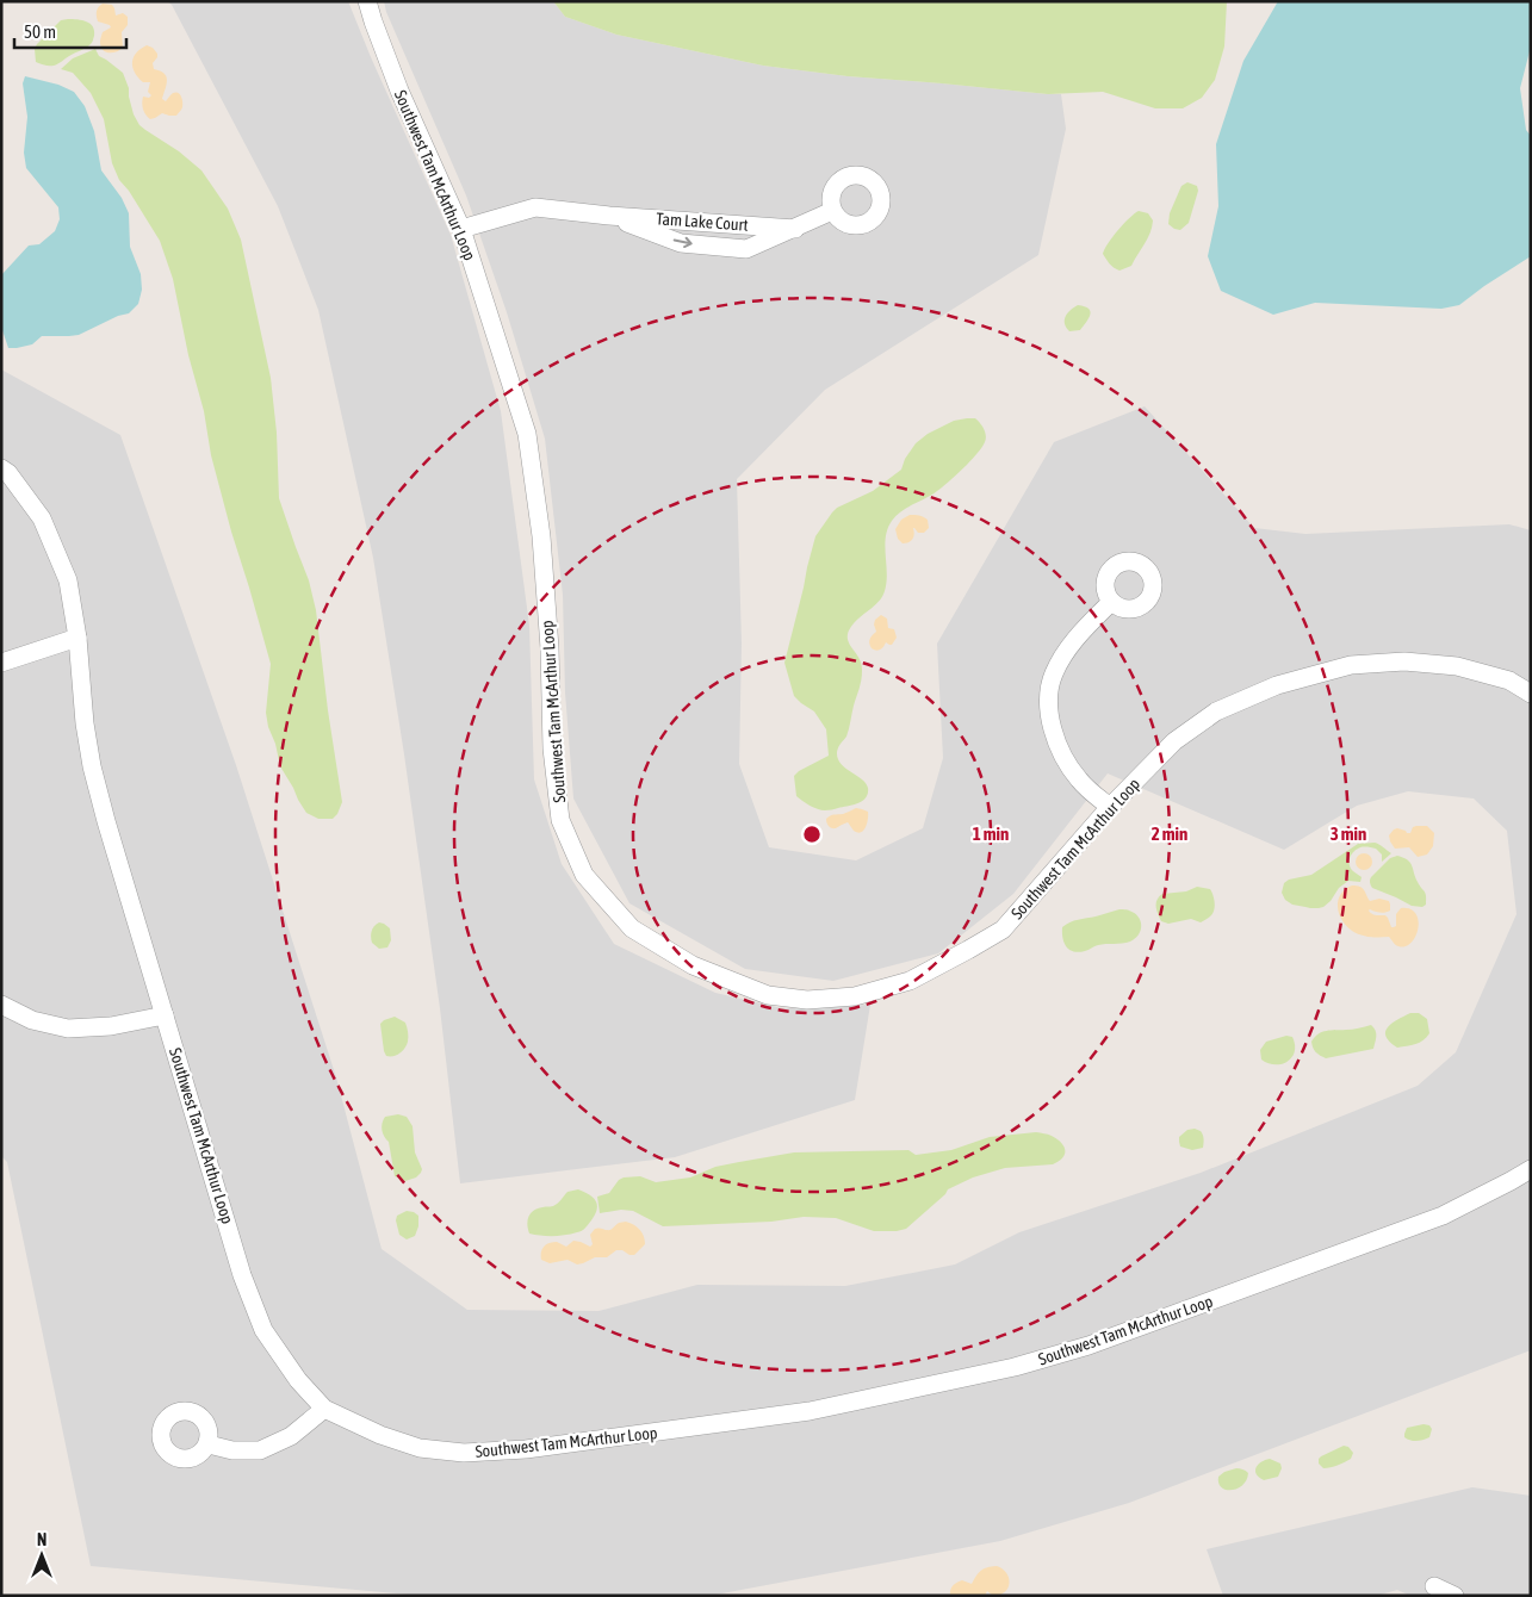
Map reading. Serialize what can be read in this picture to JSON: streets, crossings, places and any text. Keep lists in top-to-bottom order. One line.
{"streets":{"street":["Southwest Tam McArthur Loop","Tam Lake Court"]},"crossings":[["Southwest Tam McArthur Loop","Tam Lake Court"]],"scale_bar":"50 m","north":"top","rings":["1 min","2 min","3 min"]}
